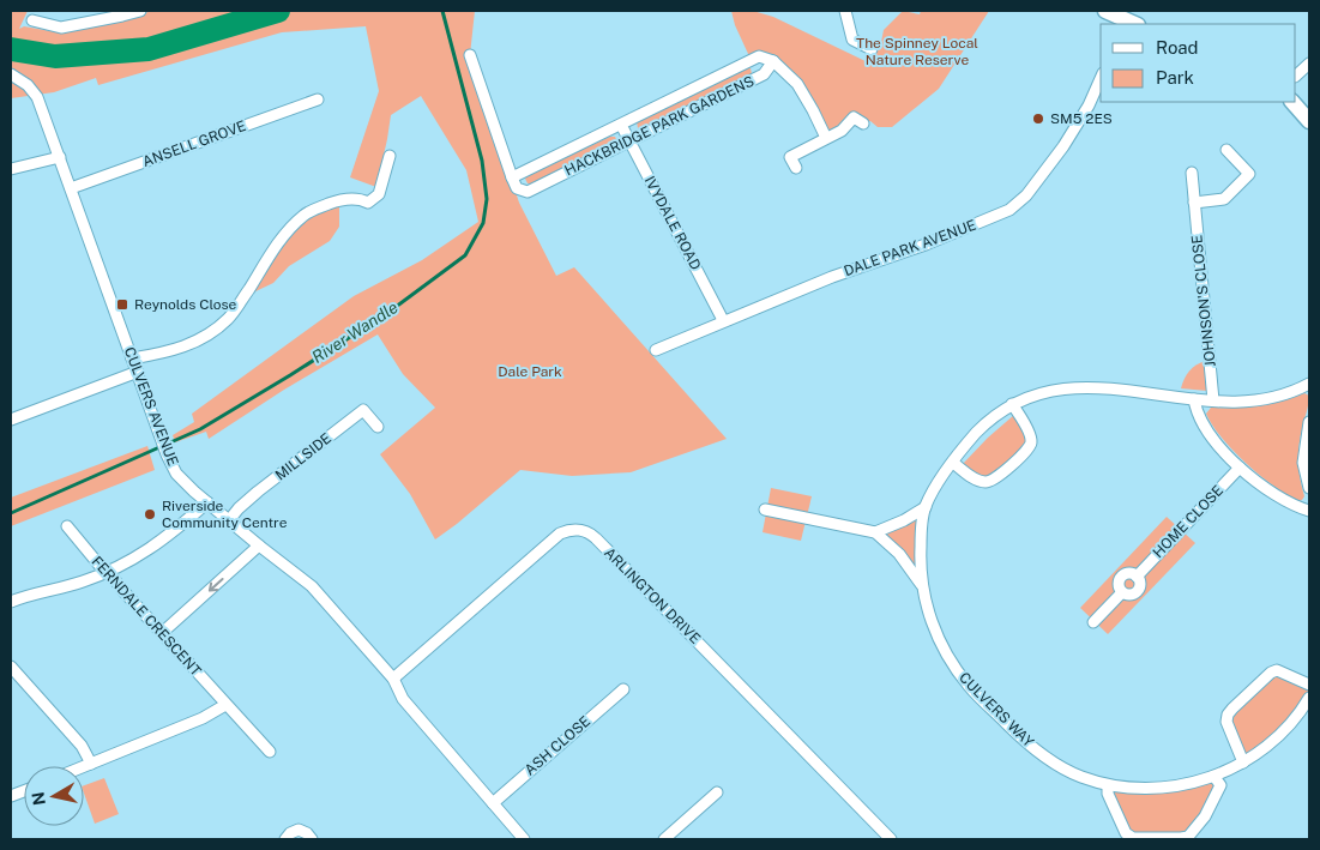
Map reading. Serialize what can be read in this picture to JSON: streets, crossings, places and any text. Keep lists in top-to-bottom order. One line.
{"streets":{"street":["HACKBRIDGE PARK GARDENS","ANSELL GROVE","IVYDALE ROAD","DALE PARK AVENUE","JOHNSON'S CLOSE","CULVERS AVENUE","MILLSIDE","HOME CLOSE","ARLINGTON DRIVE","FERNDALE CRESCENT","CULVERS WAY","ASH CLOSE"]},"crossings":[["HACKBRIDGE PARK GARDENS","IVYDALE ROAD"],["ANSELL GROVE","CULVERS AVENUE"],["IVYDALE ROAD","DALE PARK AVENUE"],["JOHNSON'S CLOSE","CULVERS WAY"],["CULVERS AVENUE","MILLSIDE"],["CULVERS AVENUE","ARLINGTON DRIVE"],["CULVERS AVENUE","ASH CLOSE"]],"water":["River Wandle"],"parks":["The Spinney Local Nature Reserve","Dale Park"],"places":{"other":["SM5 2ES","Riverside Community Centre"],"transit":["Reynolds Close"]},"legend":["Road","Park"],"north":"left"}
